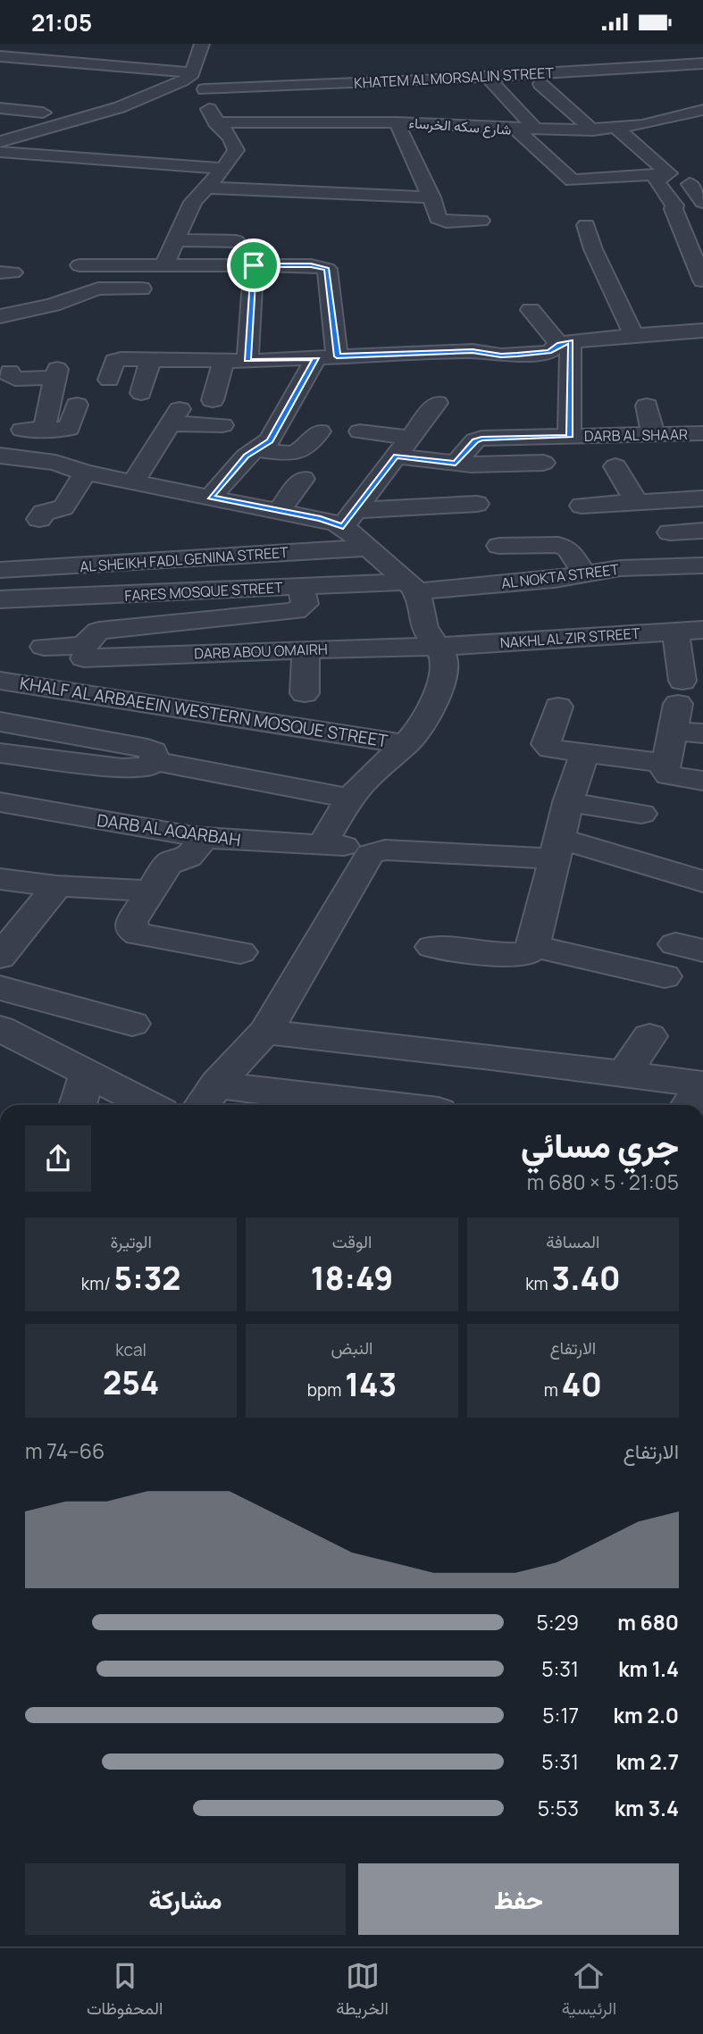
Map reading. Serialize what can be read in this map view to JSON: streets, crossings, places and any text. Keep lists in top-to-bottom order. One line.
{"streets":{"street":["KHATEM AL MORSALIN STREET","شارع سكه الخرساء","DARB AL SHAAR","AL SHEIKH FADL GENINA STREET","AL NOKTA STREET","FARES MOSQUE STREET","NAKHL AL ZIR STREET","DARB ABOU OMAIRH","KHALF AL ARBAEEIN WESTERN MOSQUE STREET","DARB AL AQARBAH"]},"crossings":[["AL NOKTA STREET","FARES MOSQUE STREET"],["NAKHL AL ZIR STREET","DARB ABOU OMAIRH"]],"page":{"status":"21:05","heading":["جري مسائي","21:05 · 5 × 680 m"],"stats":[["المسافة","3.40 km"],["الوقت","18:49"],["الوتيرة","5:32 /km"],["الارتفاع","40 m"],["النبض","143 bpm"],["kcal","254"]],"chart":["الارتفاع","66–74 m"],"list":[{"name":"680 m","note":"5:29"},{"name":"1.4 km","note":"5:31"},{"name":"2.0 km","note":"5:17"},{"name":"2.7 km","note":"5:31"},{"name":"3.4 km","note":"5:53"}],"buttons":["حفظ","مشاركة"],"tabs":["الرئيسية","الخريطة","المحفوظات"]}}
